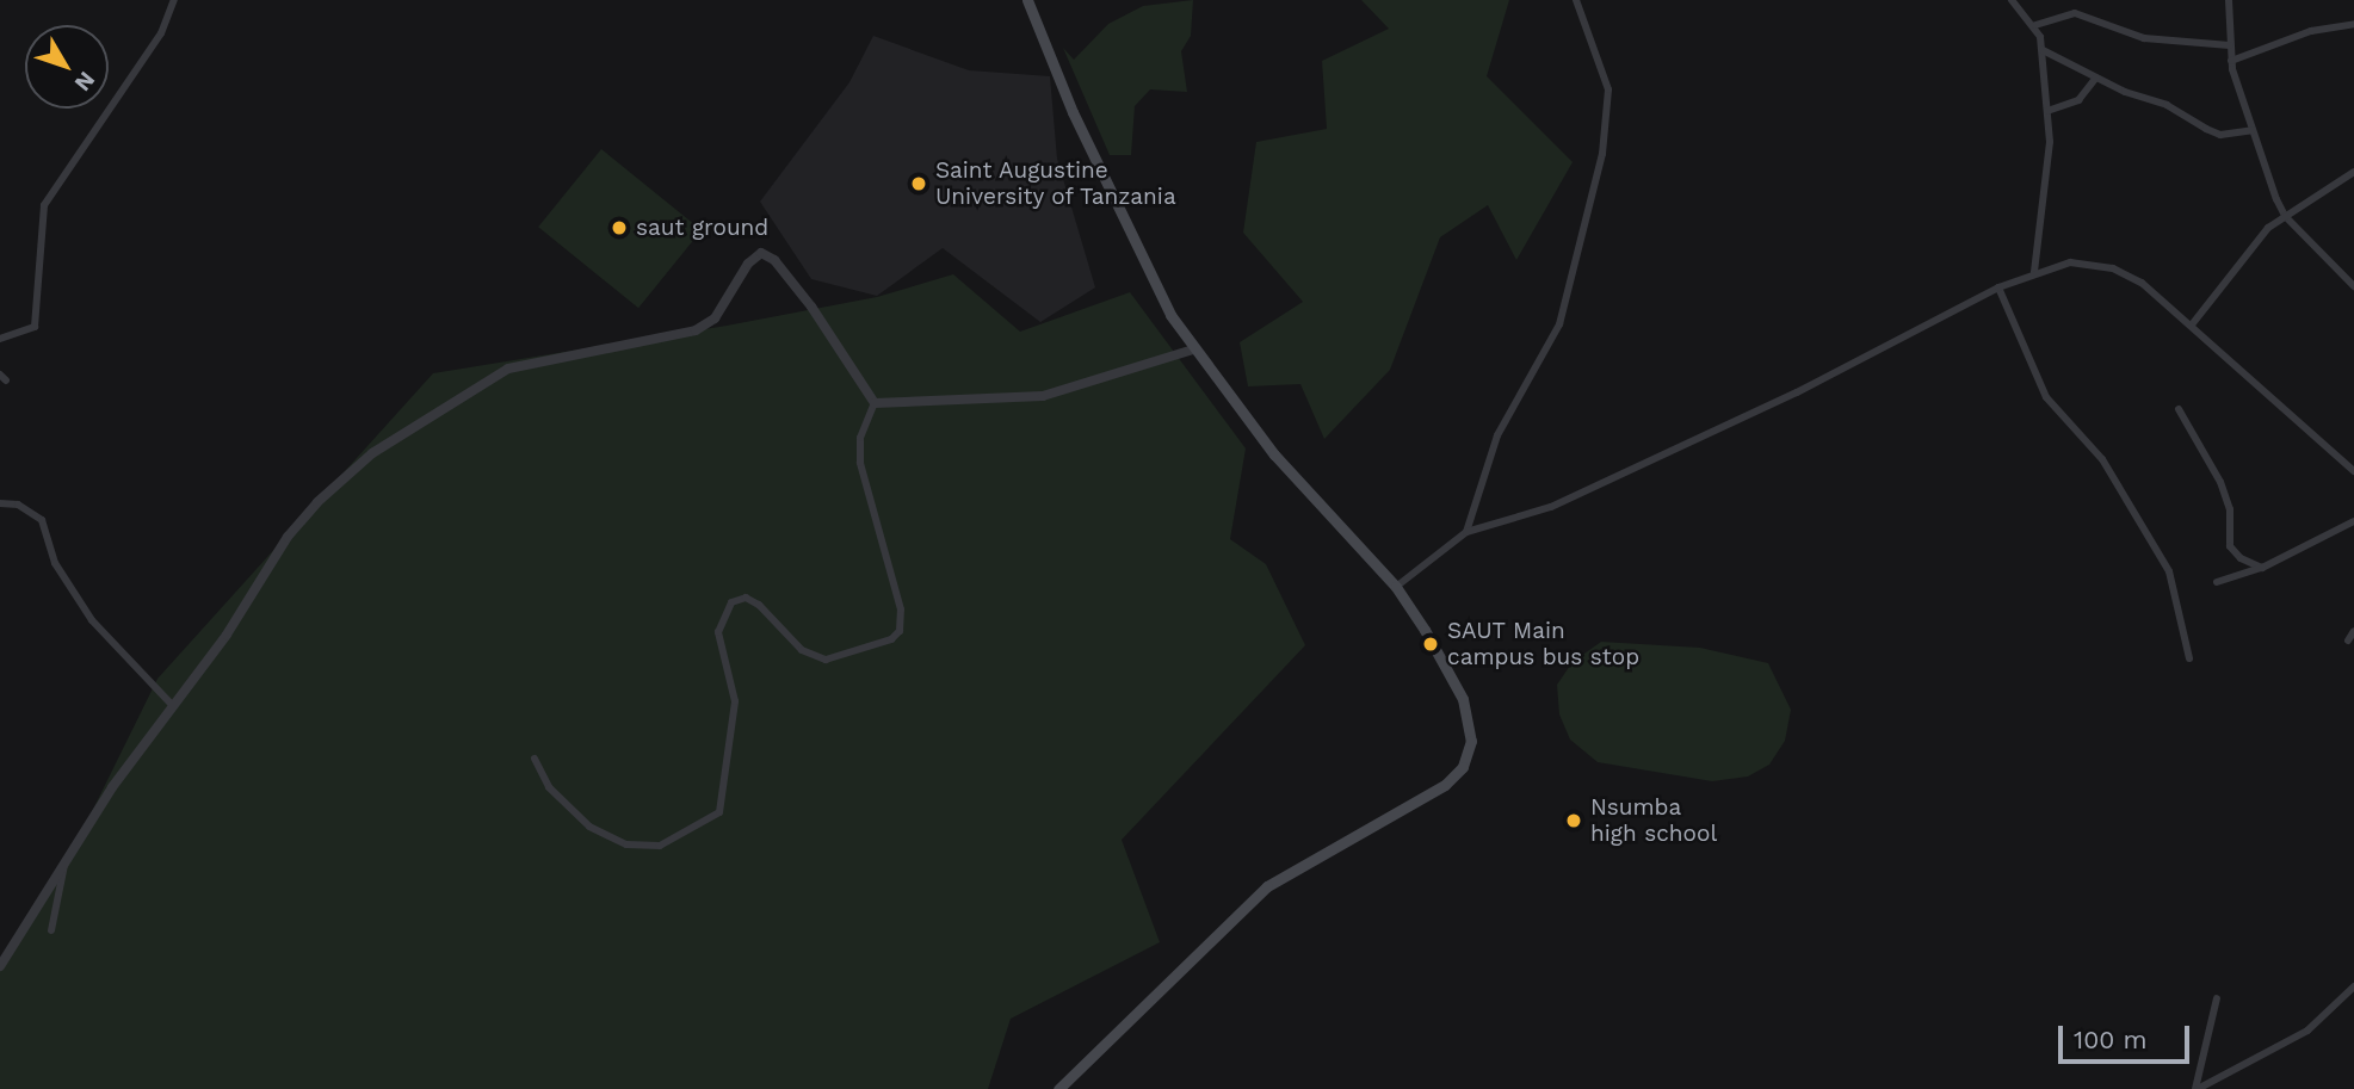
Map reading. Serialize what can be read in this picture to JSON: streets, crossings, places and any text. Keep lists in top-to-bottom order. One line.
{"places":["Saint Augustine University of Tanzania","saut ground","SAUT Main campus bus stop","Nsumba high school"],"scale_bar":"100 m","north":"bottom right"}
